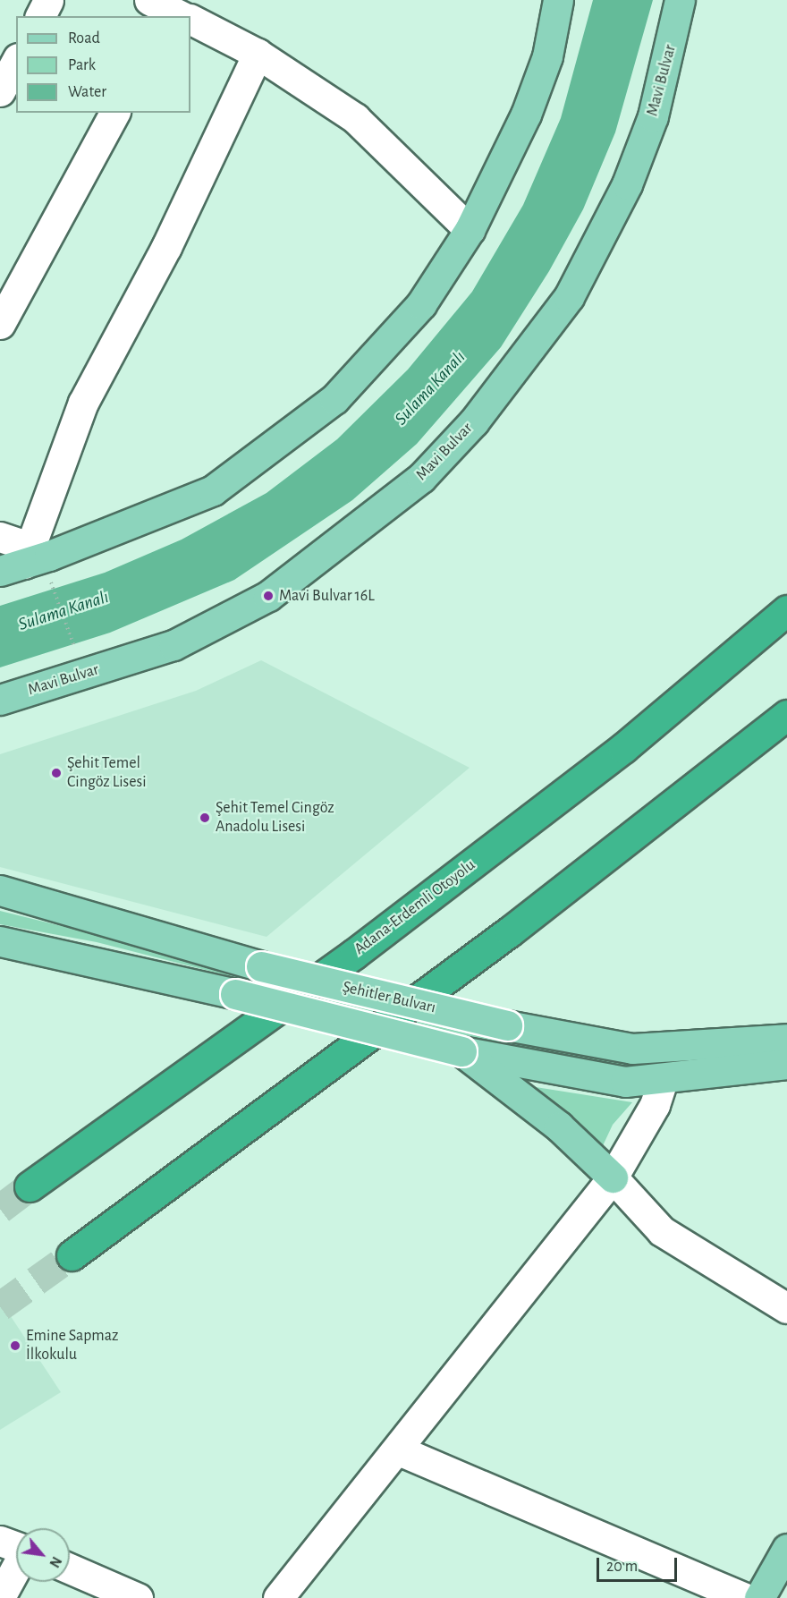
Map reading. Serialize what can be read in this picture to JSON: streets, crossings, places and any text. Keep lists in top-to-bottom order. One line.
{"streets":{"highway":["Adana-Erdemli Otoyolu"],"main road":["Mavi Bulvar","Şehitler Bulvarı"]},"water":["Sulama Kanalı"],"places":["Mavi Bulvar 16L","Şehit Temel Cingöz Lisesi","Şehit Temel Cingöz Anadolu Lisesi","Emine Sapmaz İlkokulu"],"legend":["Road","Park","Water"],"scale_bar":"20 m","north":"bottom right"}
